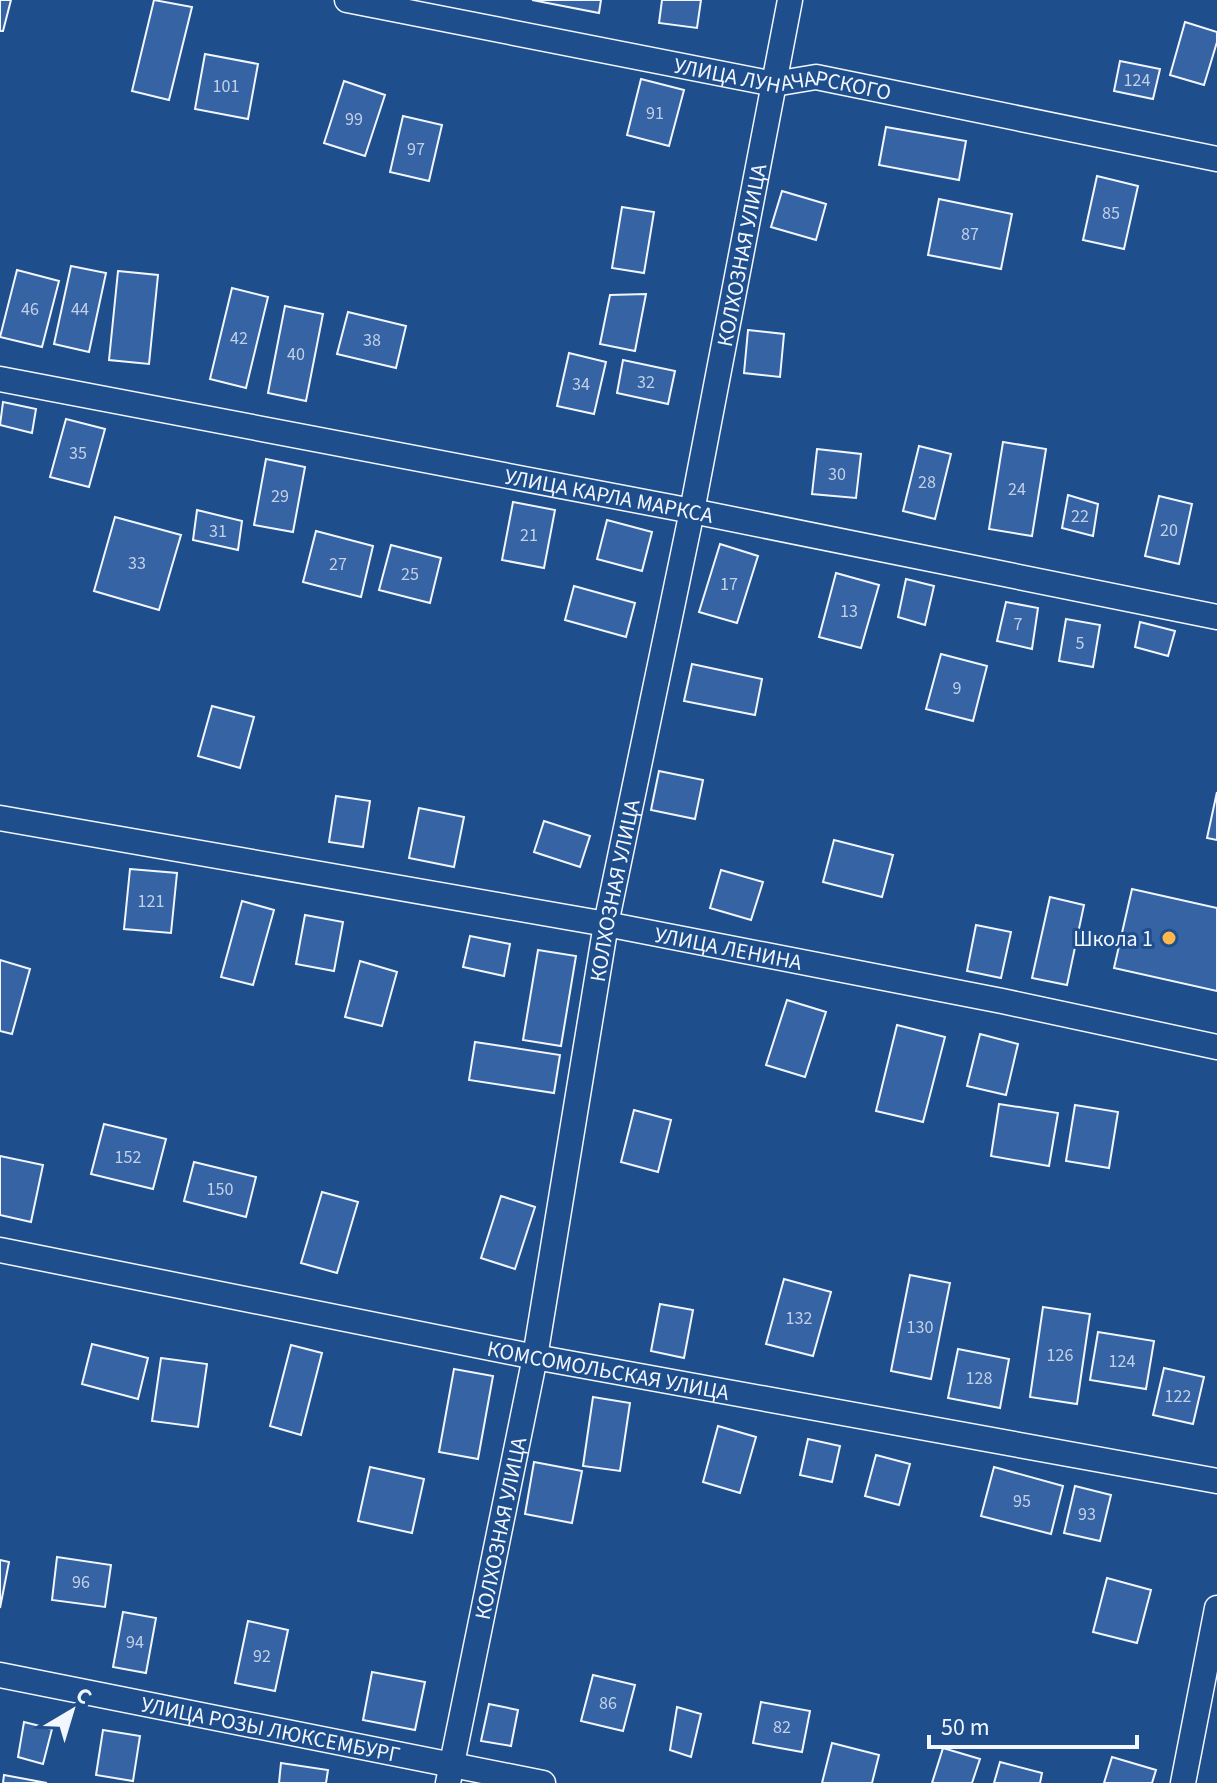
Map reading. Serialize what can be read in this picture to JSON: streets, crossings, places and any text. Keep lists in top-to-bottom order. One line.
{"streets":{"street":["УЛИЦА ЛУНАЧАРСКОГО","КОЛХОЗНАЯ УЛИЦА","УЛИЦА КАРЛА МАРКСА","УЛИЦА ЛЕНИНА","КОМСОМОЛЬСКАЯ УЛИЦА","УЛИЦА РОЗЫ ЛЮКСЕМБУРГ"]},"crossings":[["УЛИЦА ЛУНАЧАРСКОГО","КОЛХОЗНАЯ УЛИЦА"],["КОЛХОЗНАЯ УЛИЦА","УЛИЦА КАРЛА МАРКСА"],["КОЛХОЗНАЯ УЛИЦА","УЛИЦА ЛЕНИНА"],["КОЛХОЗНАЯ УЛИЦА","КОМСОМОЛЬСКАЯ УЛИЦА"],["КОЛХОЗНАЯ УЛИЦА","УЛИЦА РОЗЫ ЛЮКСЕМБУРГ"]],"places":["Школа 1"],"house_numbers":["124","101","91","99","97","85","87","46","44","42","38","40","32","34","35","30","28","24","29","22","20","31","21","33","27","25","17","13","7","5","9","121","152","150","132","130","126","124","128","122","95","93","96","94","92","86","82"],"scale_bar":"50 m","north":"top right"}
